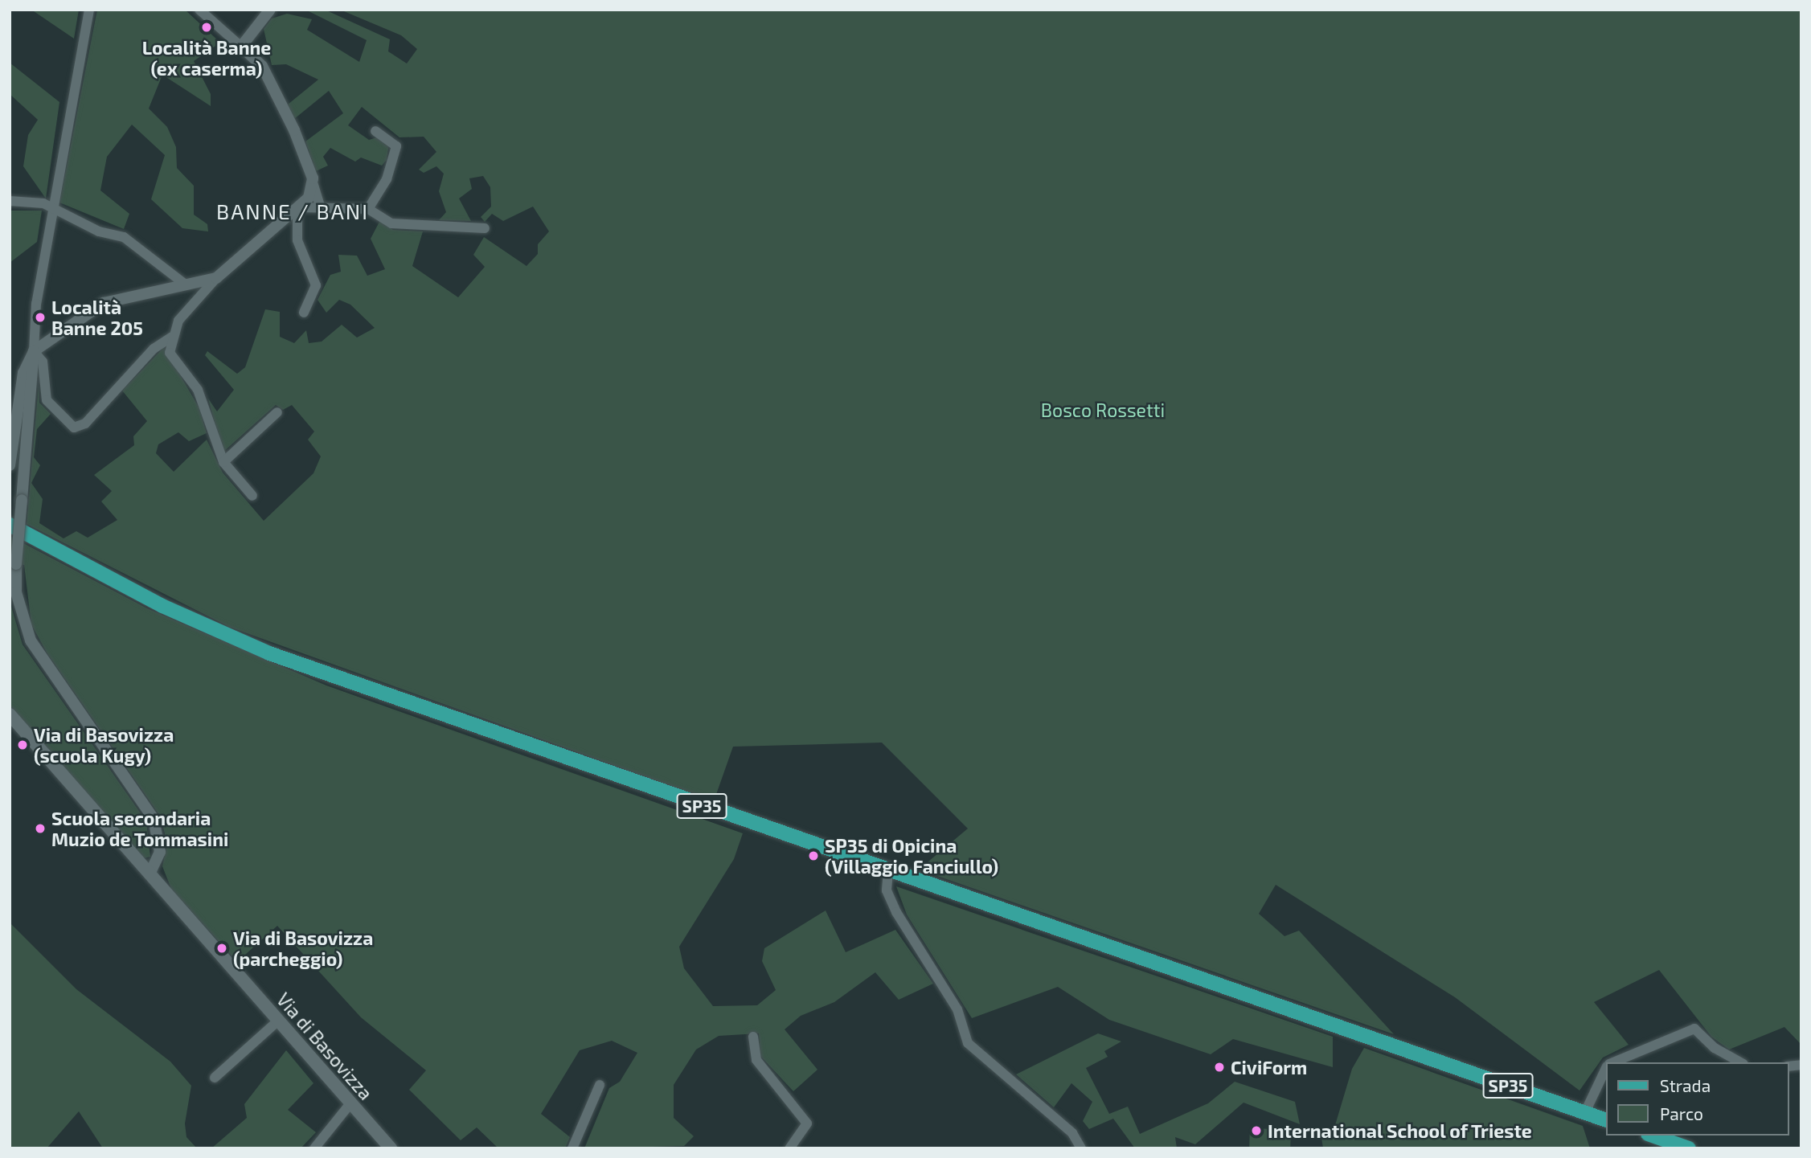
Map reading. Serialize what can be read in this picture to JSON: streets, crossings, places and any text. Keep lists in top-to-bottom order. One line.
{"streets":{"main road":["SP35","Via di Basovizza"]},"districts":["BANNE / BANI"],"parks":["Bosco Rossetti"],"places":["Località Banne (ex caserma)","Località Banne 205","Via di Basovizza (scuola Kugy)","Scuola secondaria Muzio de Tommasini","SP35 di Opicina (Villaggio Fanciullo)","Via di Basovizza (parcheggio)","CiviForm","International School of Trieste"],"legend":["Strada","Parco"]}
